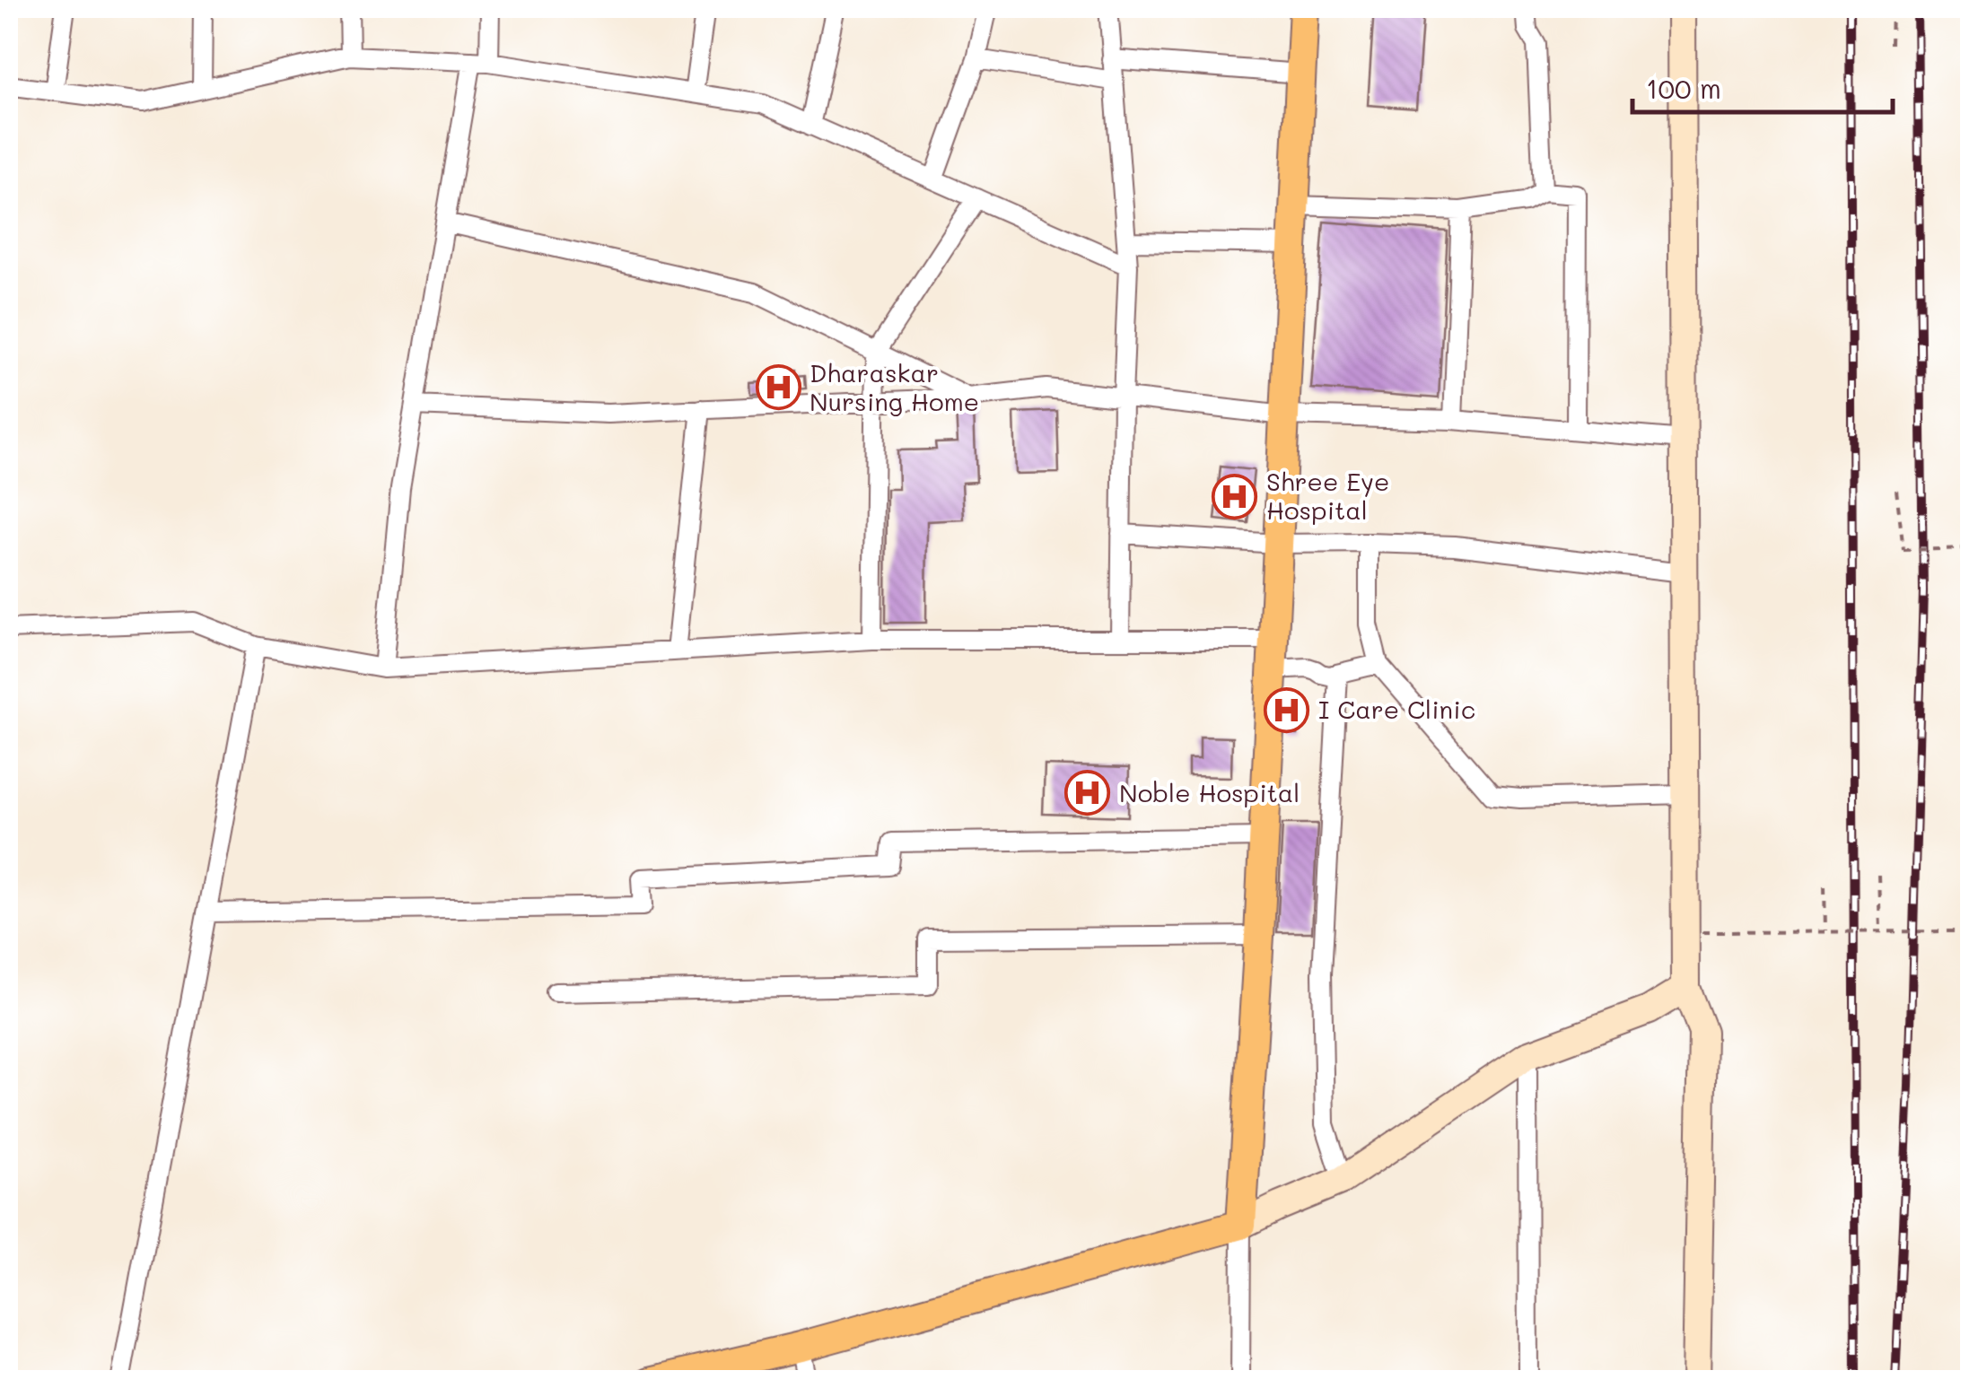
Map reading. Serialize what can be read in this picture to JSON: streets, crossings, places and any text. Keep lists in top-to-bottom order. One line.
{"places":{"hospital":["Dharaskar Nursing Home","Shree Eye Hospital","I Care Clinic","Noble Hospital"]},"scale_bar":"100 m"}
